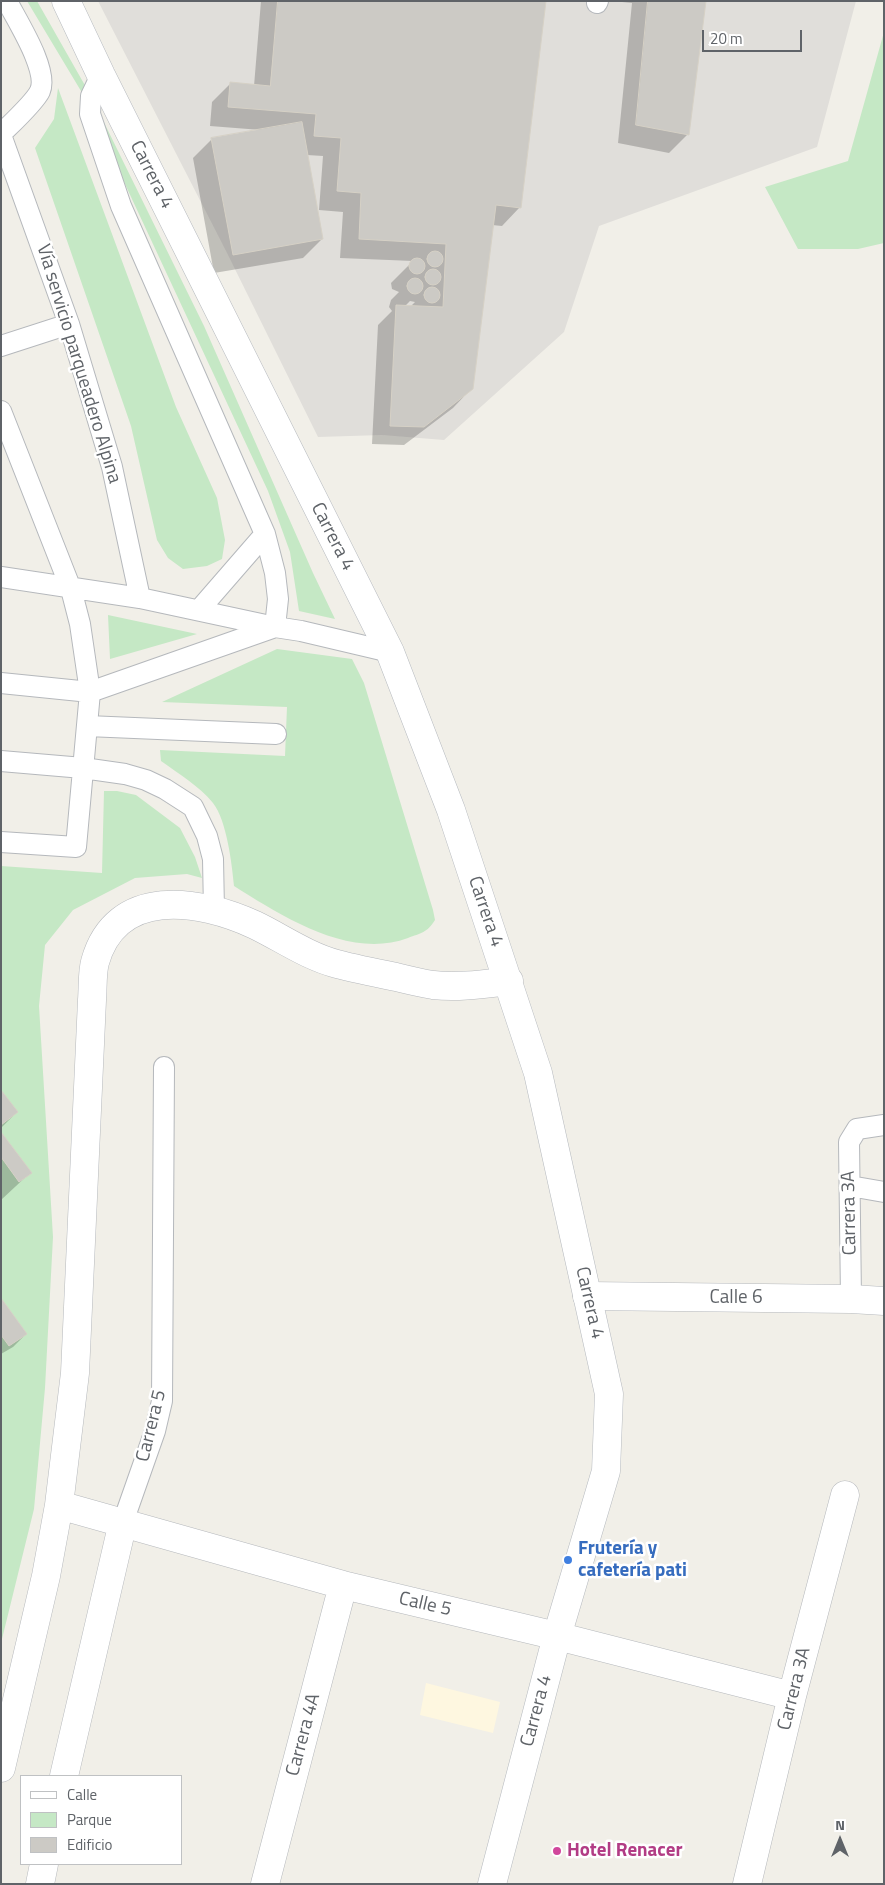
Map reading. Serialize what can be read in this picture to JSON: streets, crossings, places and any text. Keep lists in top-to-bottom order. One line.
{"streets":{"street":["Carrera 4","Carrera 3A","Calle 6","Carrera 5","Calle 5","Carrera 4A"],"lane":["Vía servicio parqueadero Alpina"]},"crossings":[["Carrera 4","Calle 6"],["Carrera 4","Calle 5"],["Carrera 3A","Calle 6"],["Carrera 3A","Calle 5"],["Carrera 5","Calle 5"],["Calle 5","Carrera 4A"]],"places":["Frutería y cafetería pati","Hotel Renacer"],"legend":["Calle","Parque","Edificio"],"scale_bar":"20 m","north":"top"}
